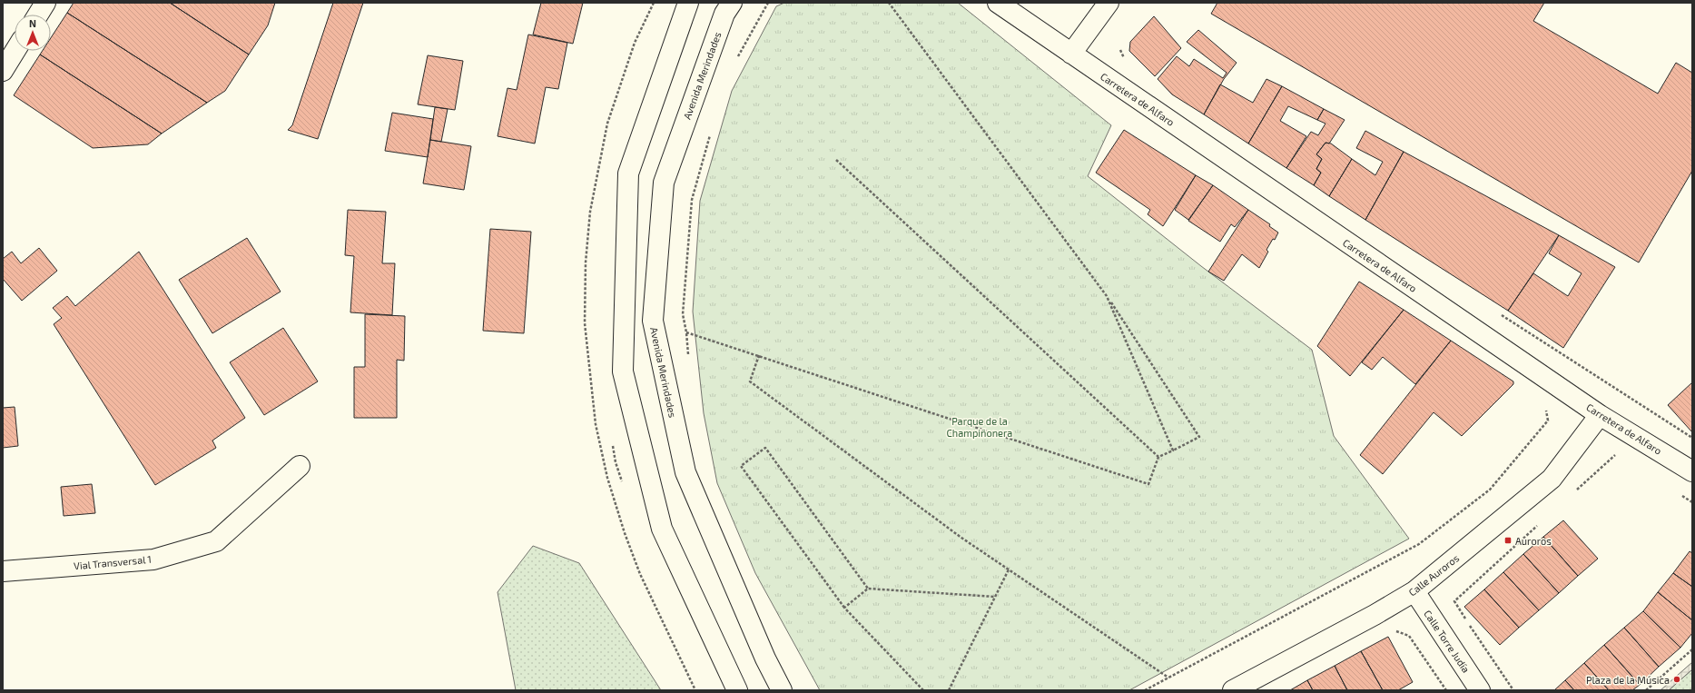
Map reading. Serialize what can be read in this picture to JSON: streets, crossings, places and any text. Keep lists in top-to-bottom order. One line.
{"streets":{"street":["Avenida Merindades","Carretera de Alfaro","Vial Transversal 1","Calle Auroros","Calle Torre Judía"]},"crossings":[["Carretera de Alfaro","Calle Auroros"],["Calle Auroros","Calle Torre Judía"]],"parks":["Parque de la Champiñonera"],"places":{"transit":["Auroros"],"other":["Plaza de la Música"]},"north":"top"}
